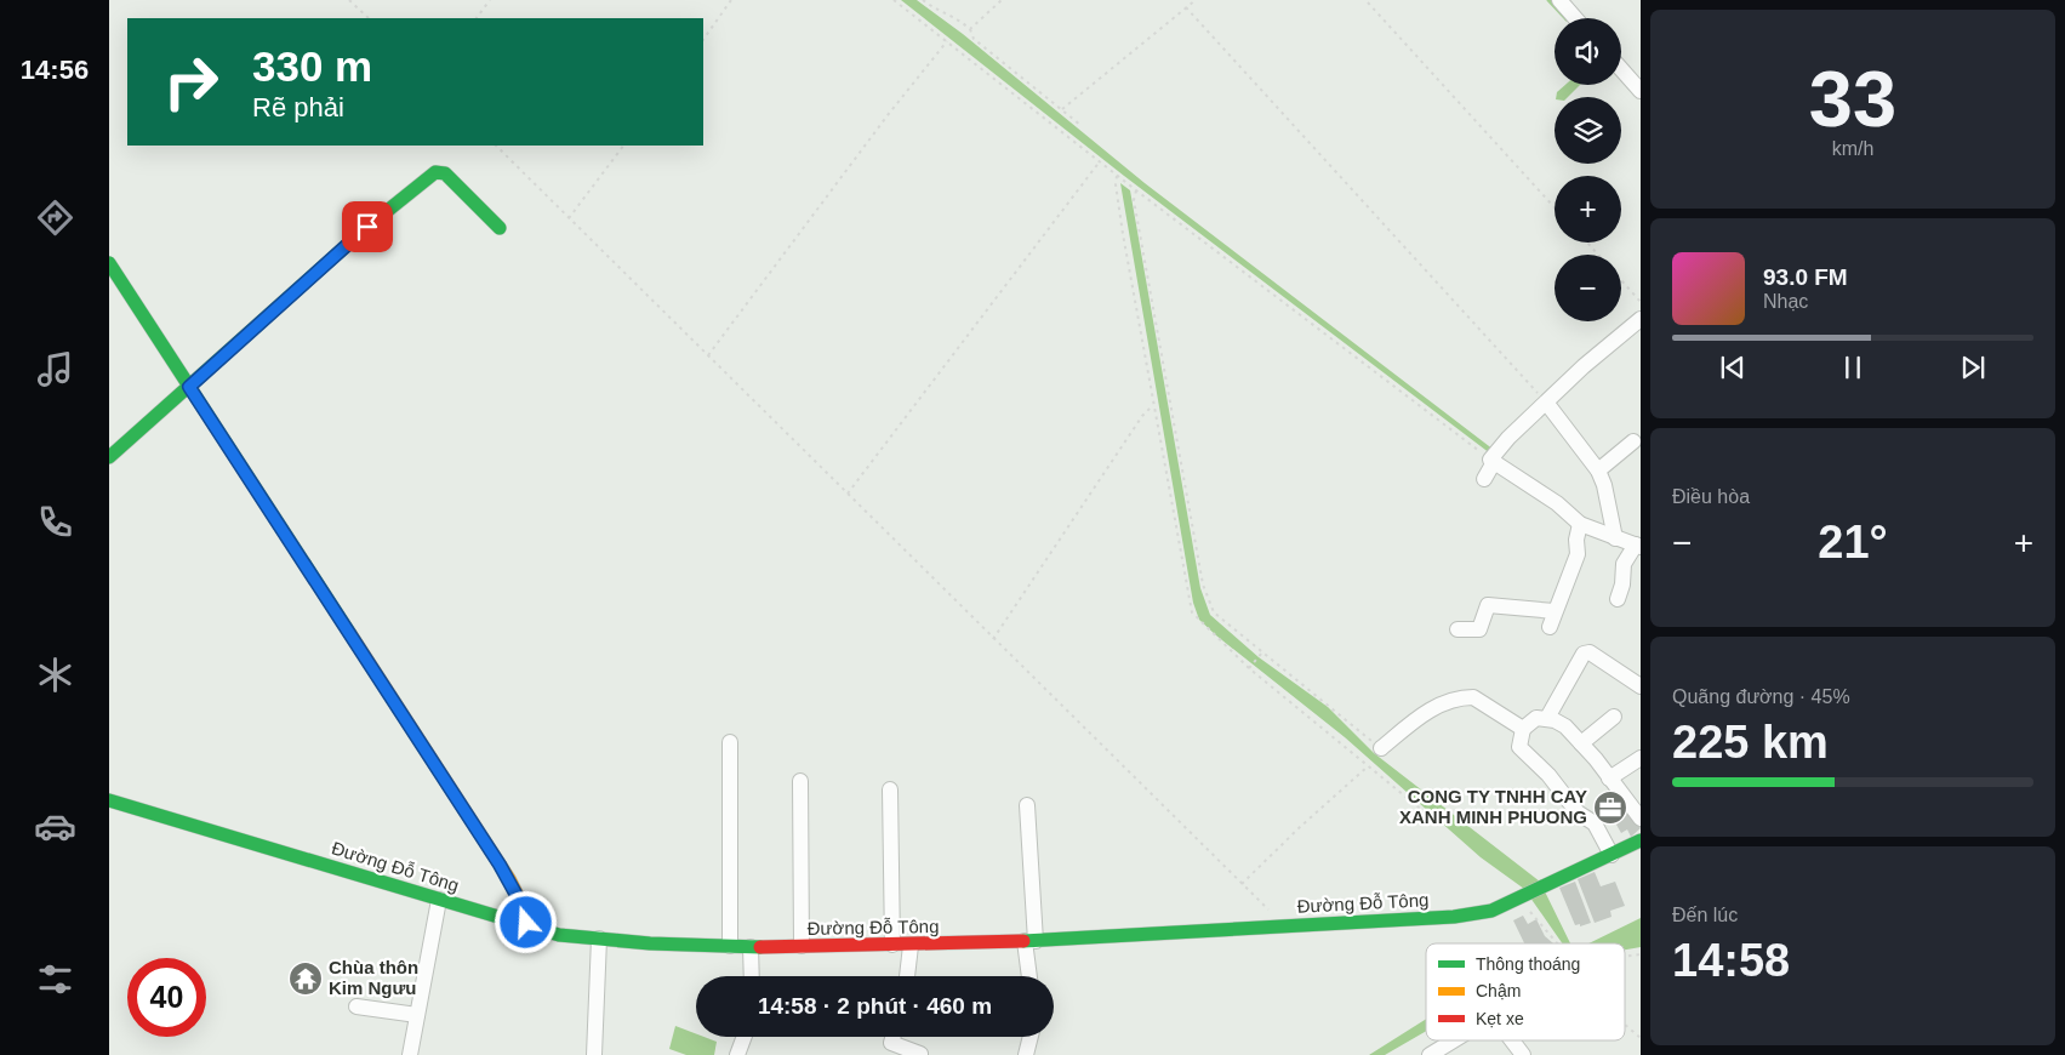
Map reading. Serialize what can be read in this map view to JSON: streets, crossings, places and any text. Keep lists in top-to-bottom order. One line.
{"streets":{"main road":["Đường Đỗ Tông"]},"places":{"office":["CONG TY TNHH CAY XANH MINH PHUONG"],"temple":["Chùa thôn Kim Ngưu"]},"legend":["Thông thoáng","Chậm","Kẹt xe"],"page":{"tabs":"14:56","tile":[["33","km/h"],"Điều hòa",["Quãng đường · 45%","225 km"],["Đến lúc","14:58"]],"map_buttons":["+","−"],"turn":["330 m","Rẽ phải"],"song":["93.0 FM","Nhạc"],"heat":["−","21°","+"],"limit":"40","trip":"14:58 · 2 phút · 460 m"}}
